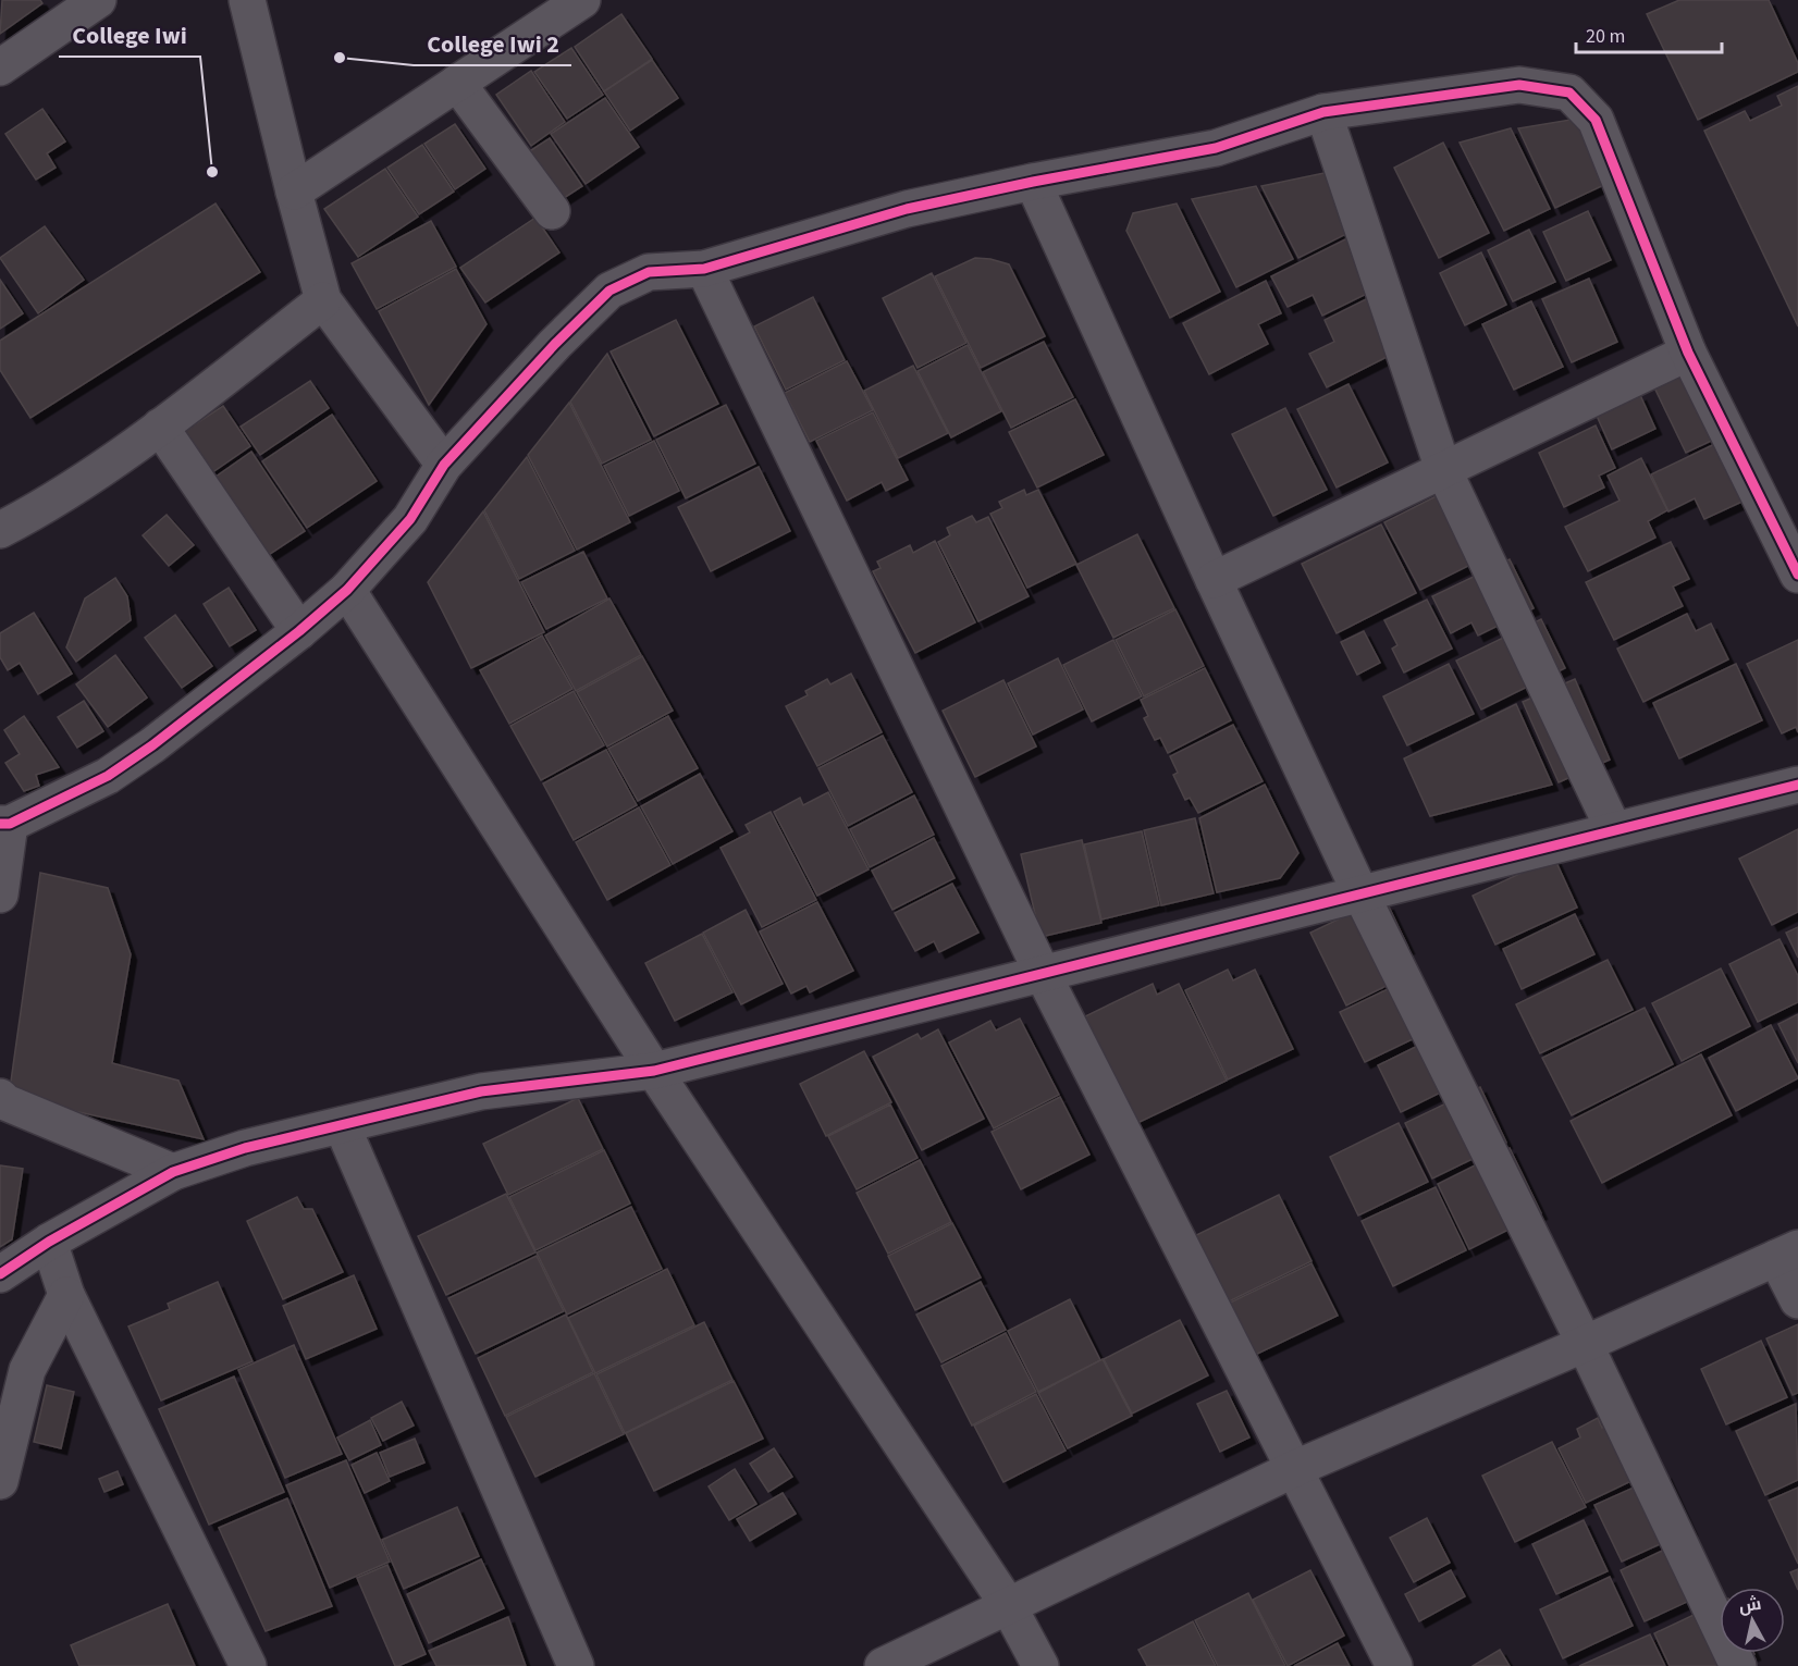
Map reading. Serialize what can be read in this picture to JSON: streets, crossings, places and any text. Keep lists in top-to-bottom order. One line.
{"places":["College Iwi 2","College Iwi"],"scale_bar":"20 m","north":"top"}
